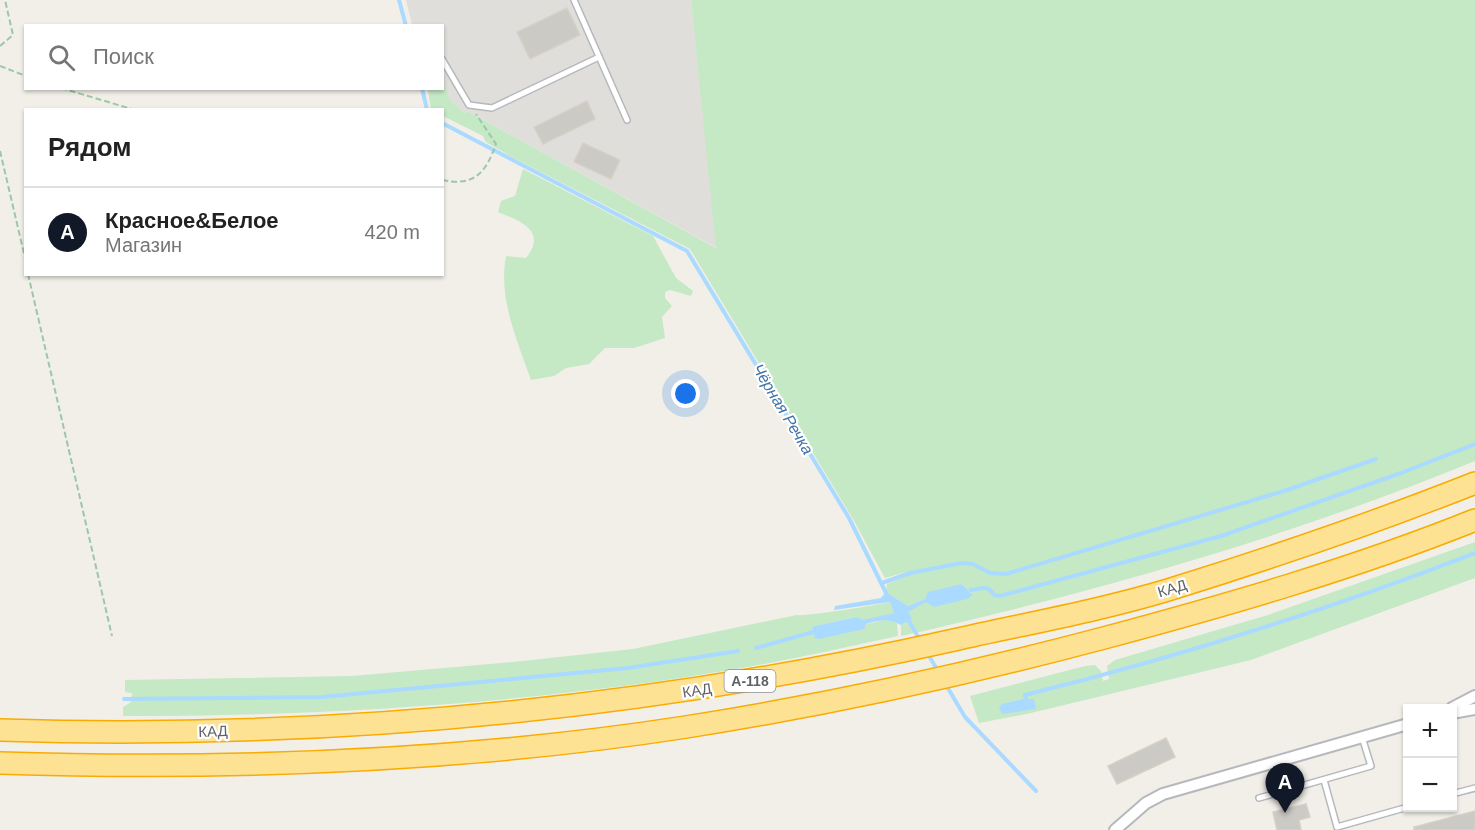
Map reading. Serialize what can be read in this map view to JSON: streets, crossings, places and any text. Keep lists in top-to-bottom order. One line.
{"streets":{"highway":["КАД","А-118"]},"water":["Чёрная Речка"],"page":{"search":"Поиск","heading":"Рядом","list":[{"mark":"A","name":"Красное&Белое","note":"Магазин","value":"420 m"}],"map_buttons":["+","−"],"pins":"A"}}
